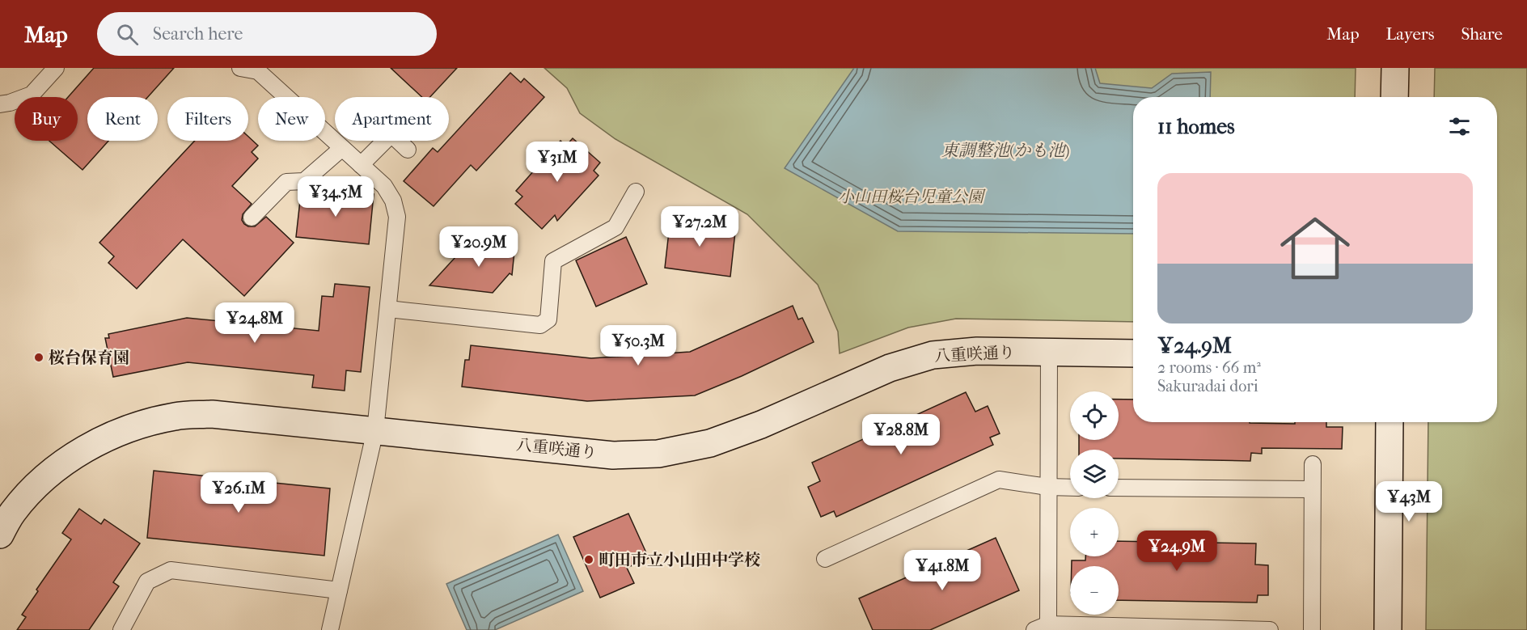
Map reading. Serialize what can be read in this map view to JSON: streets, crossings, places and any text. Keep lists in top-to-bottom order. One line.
{"streets":{"street":["八重咲通り"]},"water":["東調整池(かも池)"],"parks":["小山田桜台児童公園"],"places":["桜台保育園","町田市立小山田中学校"],"page":{"header":"Map","search":"Search here","nav":["Map","Layers","Share"],"chip":["Buy","Rent","Filters","New","Apartment"],"heading":"11 homes","price":["¥31M","¥34.5M","¥27.2M","¥20.9M","¥24.8M","¥50.3M","¥28.8M","¥26.1M","¥43M","¥24.9M","¥41.8M"],"list":[{"name":"¥24.9M","note":"2 rooms · 66 m² · Sakuradai dori"}],"map_buttons":["+","−"]}}
